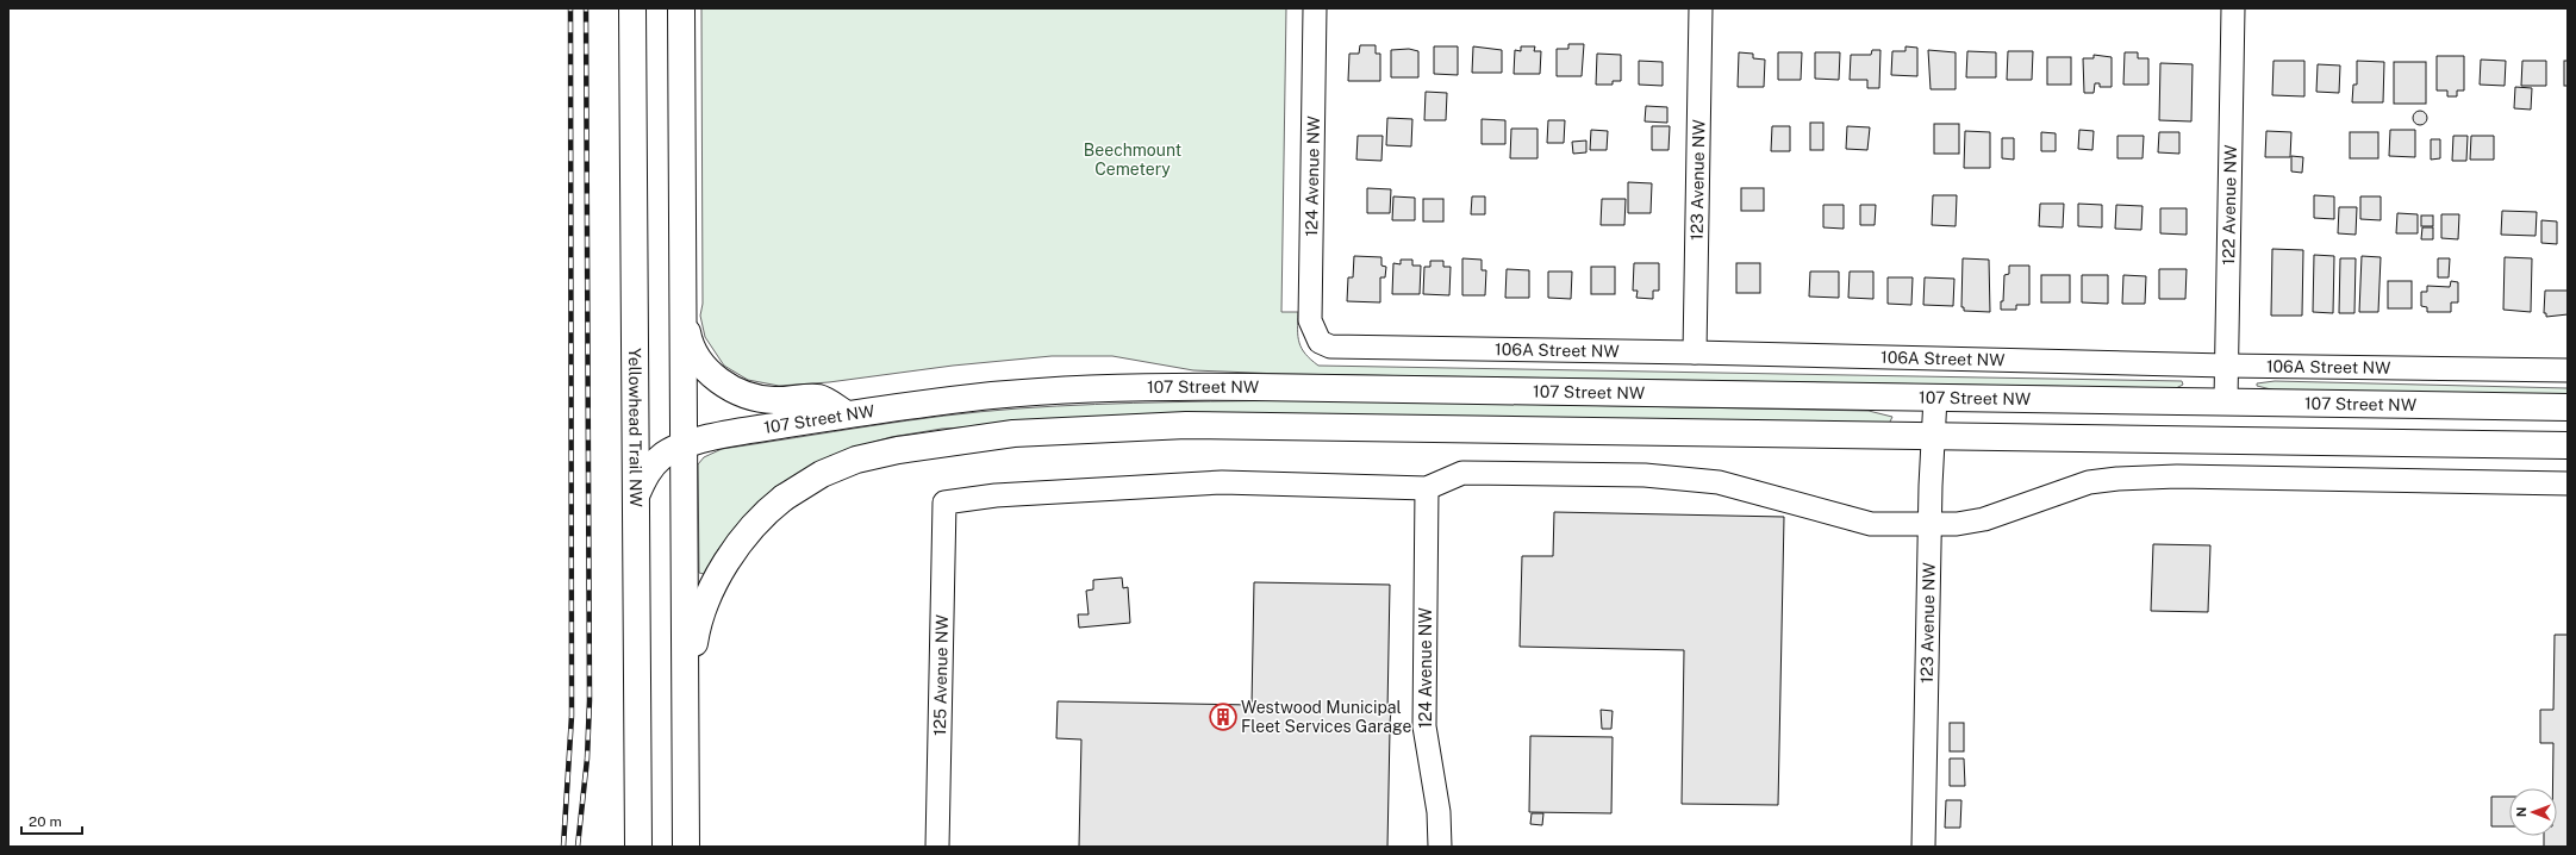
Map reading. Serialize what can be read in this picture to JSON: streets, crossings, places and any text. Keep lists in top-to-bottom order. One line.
{"streets":{"main road":["107 Street NW","Yellowhead Trail NW"],"street":["124 Avenue NW","123 Avenue NW","122 Avenue NW","106A Street NW","125 Avenue NW"]},"crossings":[["124 Avenue NW","106A Street NW"],["124 Avenue NW","125 Avenue NW"],["123 Avenue NW","106A Street NW"],["123 Avenue NW","107 Street NW"],["122 Avenue NW","106A Street NW"],["122 Avenue NW","107 Street NW"],["107 Street NW","Yellowhead Trail NW"]],"parks":["Beechmount Cemetery"],"places":{"building":["Westwood Municipal Fleet Services Garage"]},"scale_bar":"20 m","north":"left"}
